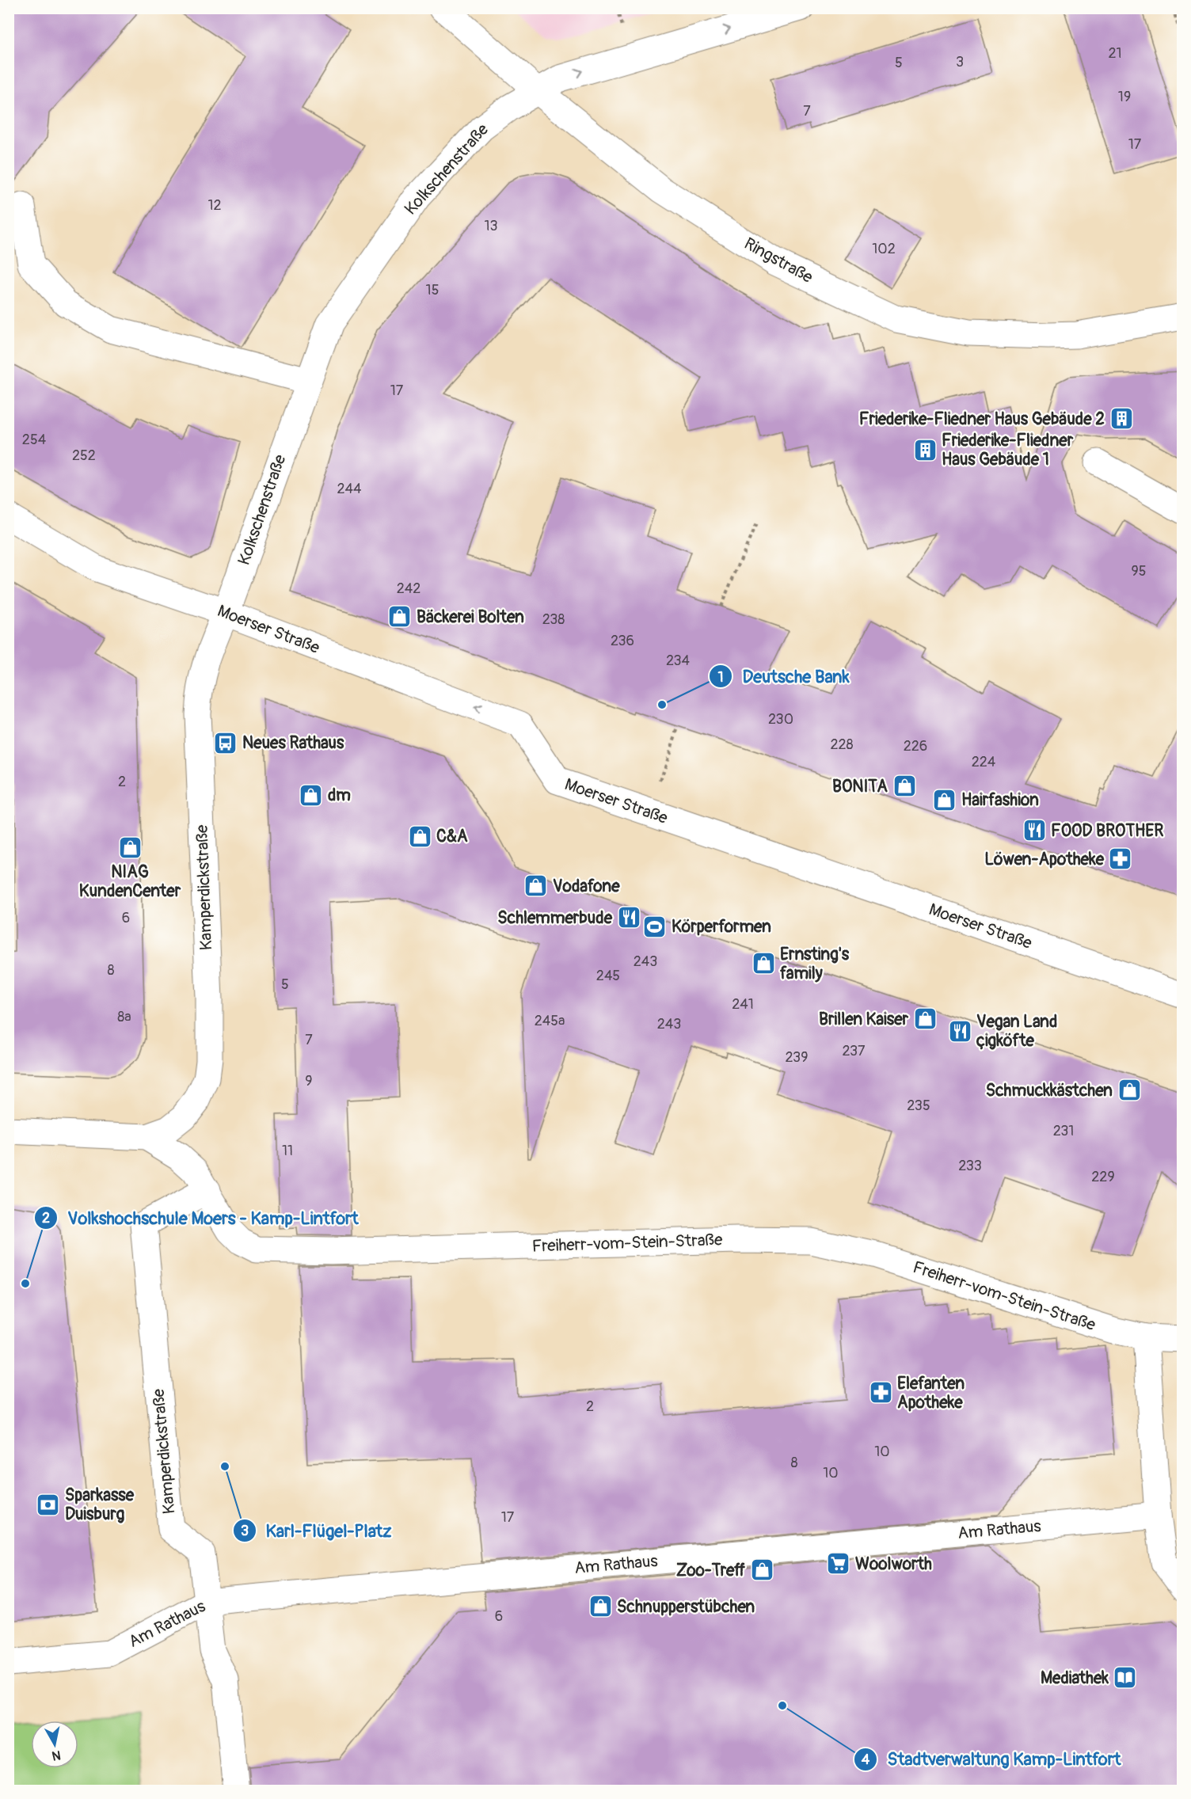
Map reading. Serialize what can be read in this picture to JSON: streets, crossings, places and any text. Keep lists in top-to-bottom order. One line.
{"streets":{"street":["Kolkschenstraße","Ringstraße","Moerser Straße","Kamperdickstraße","Freiherr-vom-Stein-Straße","Am Rathaus"]},"crossings":[["Kolkschenstraße","Ringstraße"],["Kolkschenstraße","Moerser Straße"],["Kolkschenstraße","Kamperdickstraße"],["Moerser Straße","Kamperdickstraße"],["Kamperdickstraße","Freiherr-vom-Stein-Straße"],["Kamperdickstraße","Am Rathaus"]],"one_way":["Moerser Straße"],"places":{"building":["Friederike-Fliedner Haus Gebäude 2","Friederike-Fliedner Haus Gebäude 1"],"shop":["Bäckerei Bolten","BONITA","dm","Hairfashion","C&A","NIAG KundenCenter","Vodafone","Ernsting's family","Brillen Kaiser","Schmuckkästchen","Zoo-Treff","Schnupperstübchen"],"other":["Deutsche Bank","Volkshochschule Moers - Kamp-Lintfort","Karl-Flügel-Platz","Stadtverwaltung Kamp-Lintfort"],"bus stop":["Neues Rathaus"],"restaurant":["FOOD BROTHER","Schlemmerbude","Vegan Land çigköfte"],"pharmacy":["Löwen-Apotheke","Elefanten Apotheke"],"sports":["Körperformen"],"bank":["Sparkasse Duisburg"],"supermarket":["Woolworth"],"library":["Mediathek"]},"house_numbers":["21","3","5","19","7","17","12","13","102","15","17","254","252","244","95","242","238","236","234","230","228","226","224","2","6","243","8","245","5","241","8a","245a","243","7","237","239","9","235","231","11","233","229","2","10","8","10","17","6"],"north":"bottom"}
